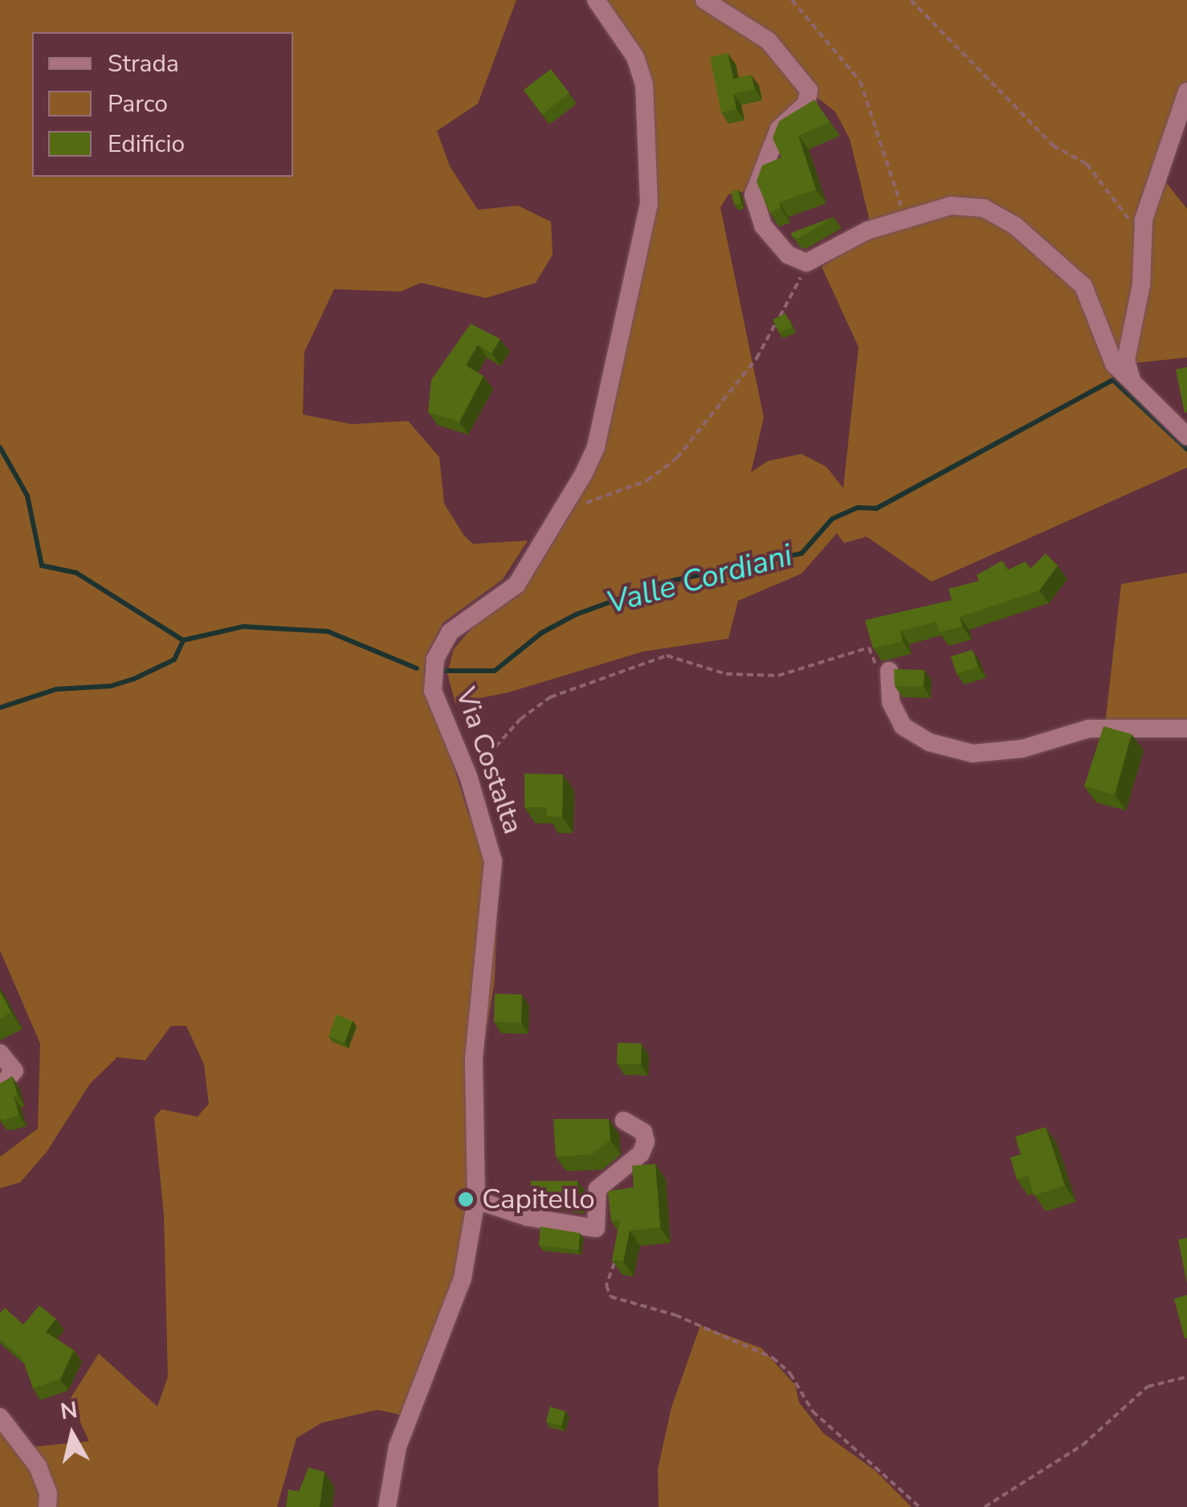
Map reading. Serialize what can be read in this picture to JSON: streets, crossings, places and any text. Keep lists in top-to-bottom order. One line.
{"streets":{"street":["Via Costalta"]},"water":["Valle Cordiani"],"places":["Capitello"],"legend":["Strada","Parco","Edificio"],"north":"top"}
